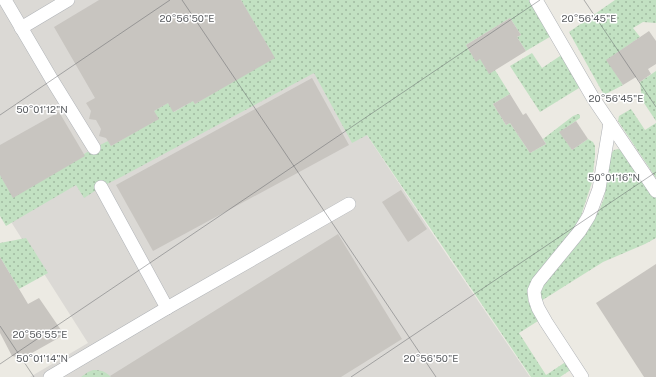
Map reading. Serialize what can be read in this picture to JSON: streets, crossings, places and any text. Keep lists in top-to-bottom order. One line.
{"coordinates":["20°56'50\"E","20°56'45\"E","50°01'12\"N","50°01'16\"N","20°56'55\"E","50°01'14\"N"]}
